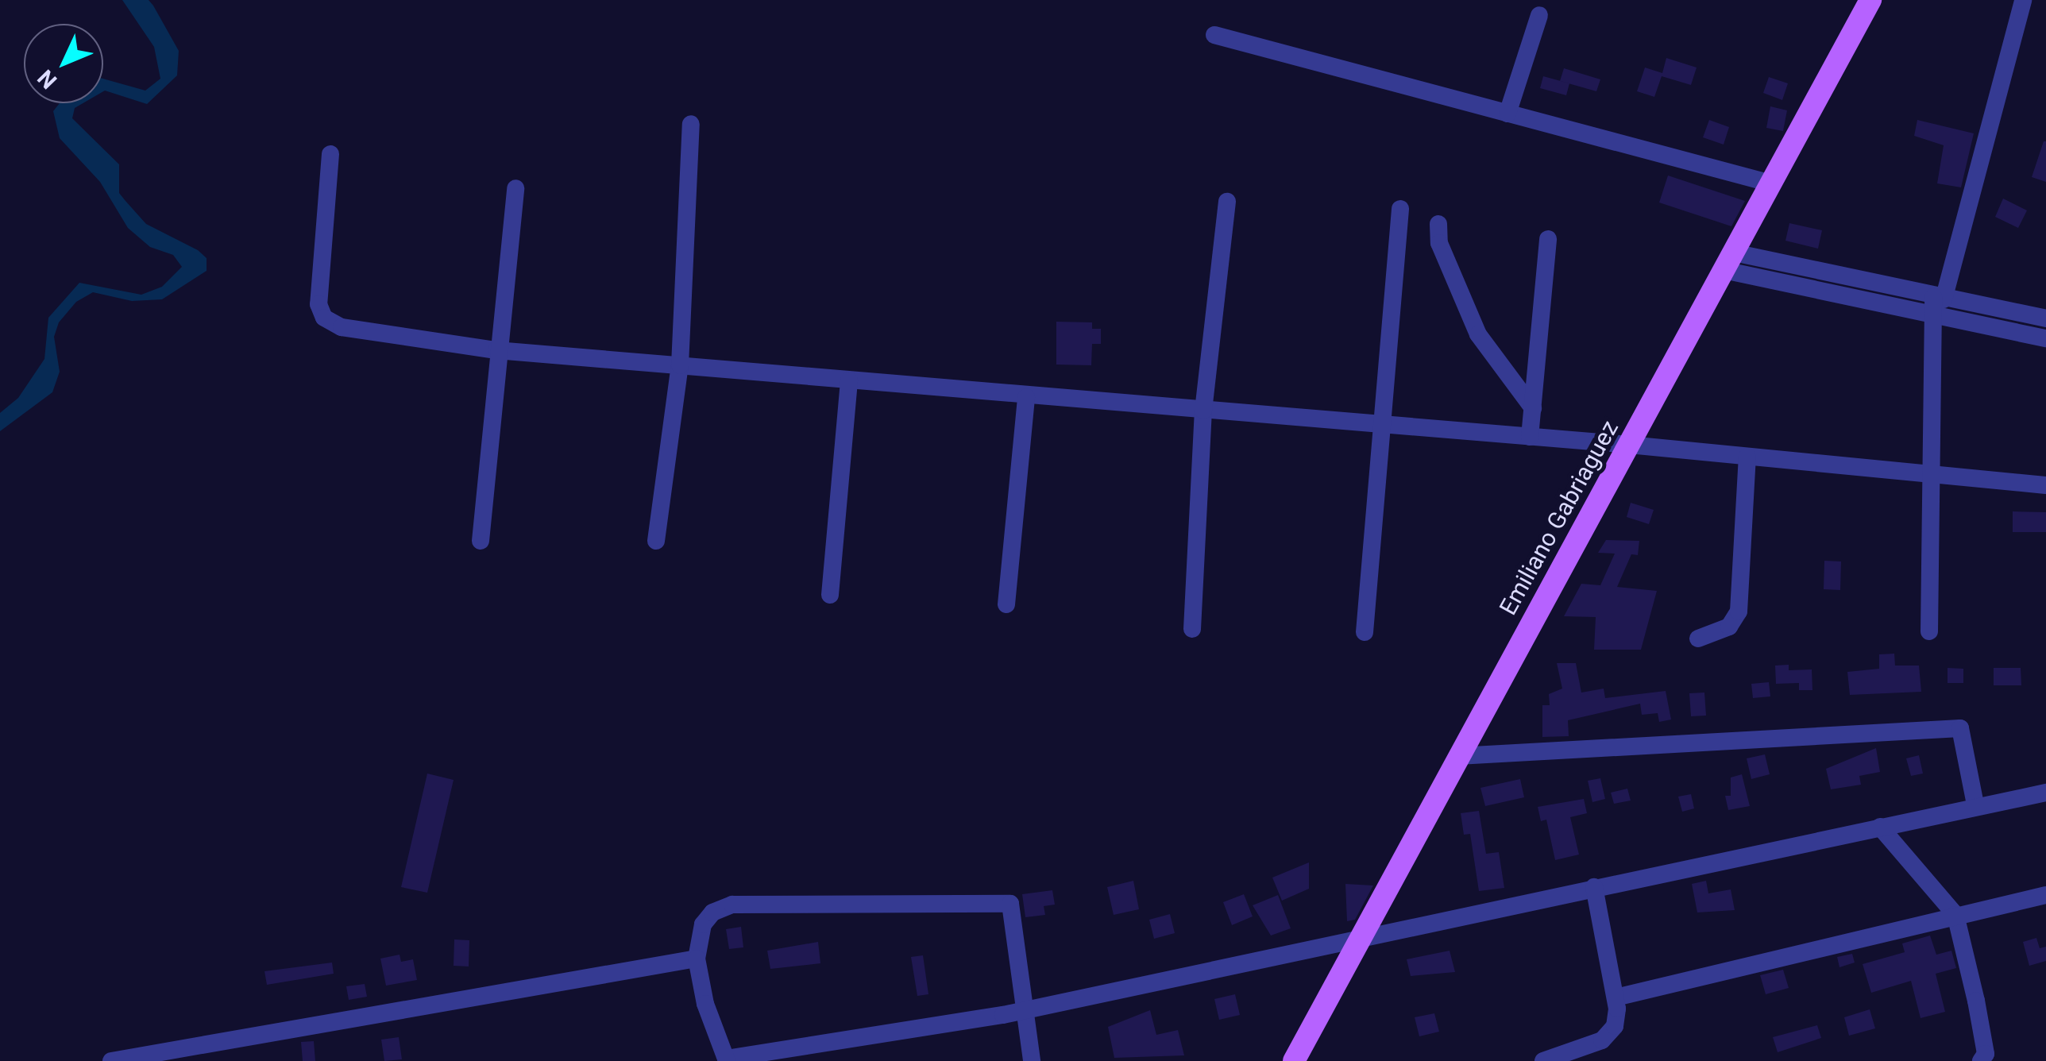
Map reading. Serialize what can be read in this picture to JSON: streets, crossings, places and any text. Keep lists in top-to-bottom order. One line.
{"streets":{"main road":["Emiliano Gabriaguez"]},"north":"bottom left"}
